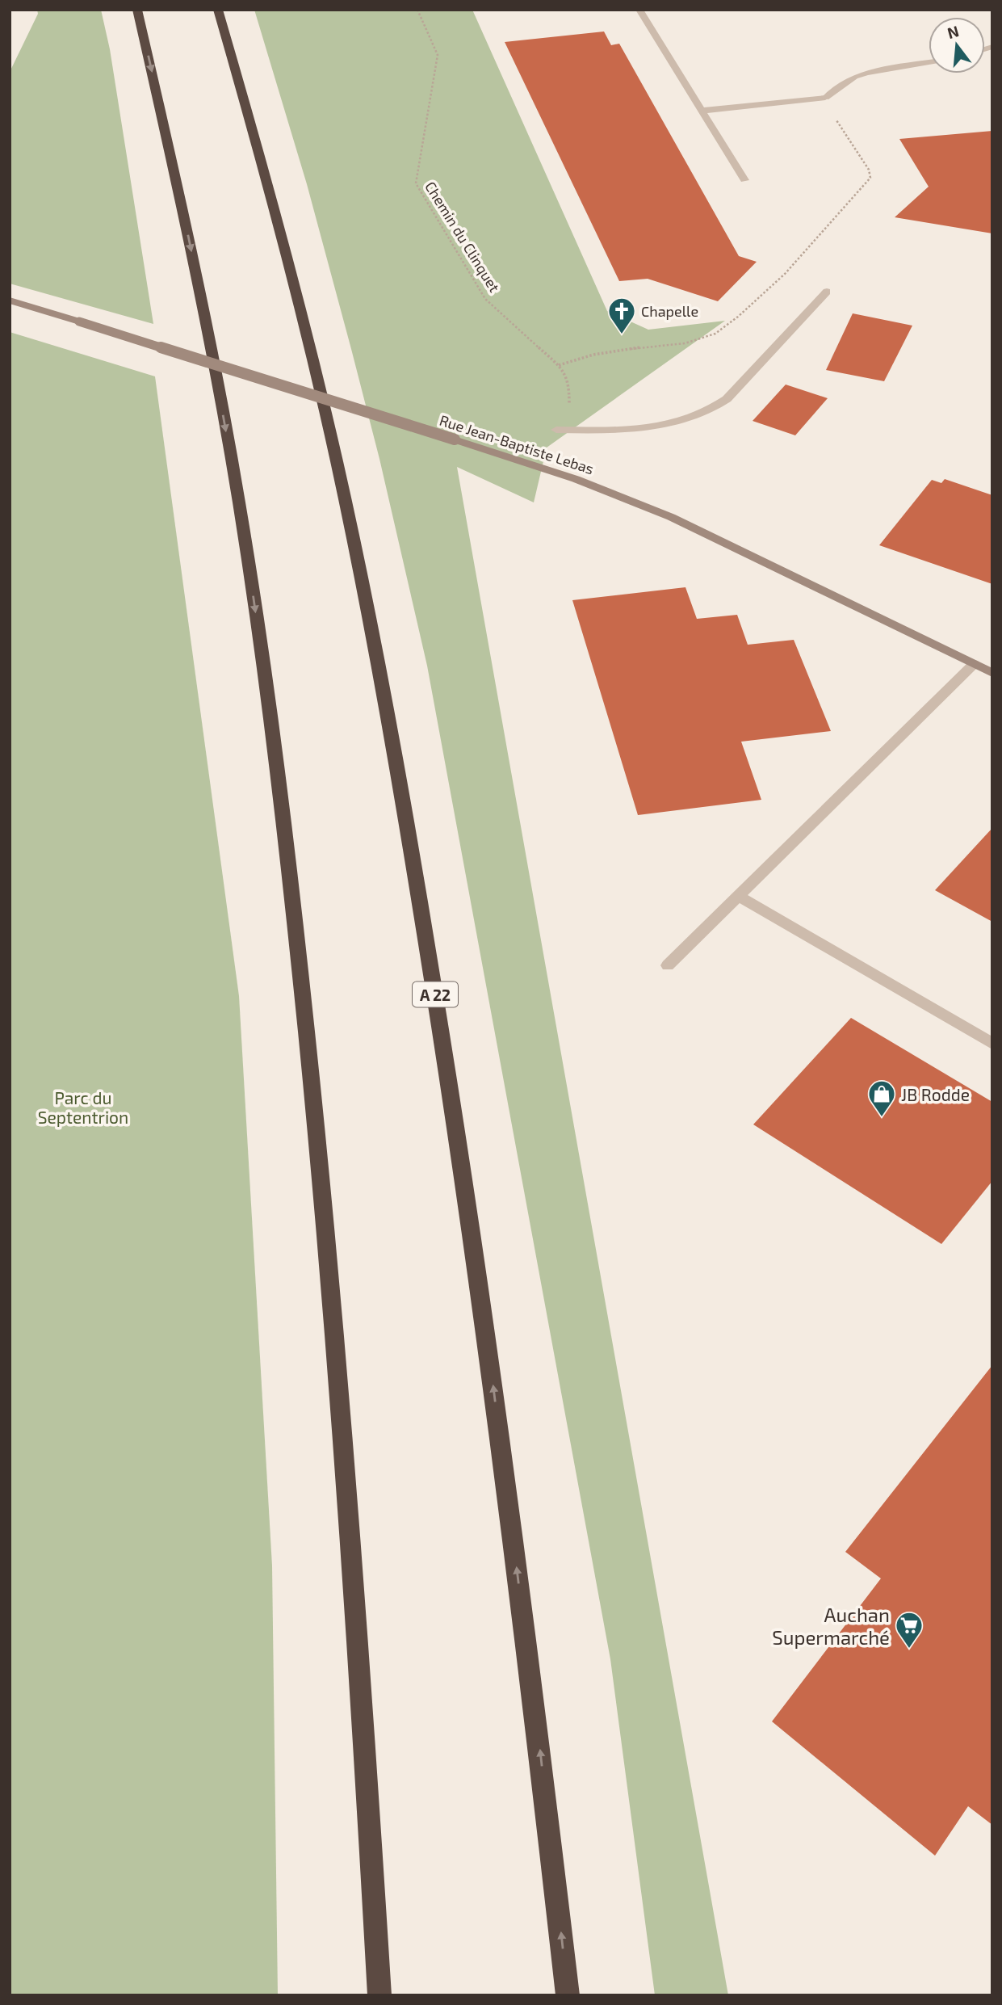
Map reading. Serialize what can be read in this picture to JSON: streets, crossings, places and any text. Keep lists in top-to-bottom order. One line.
{"streets":{"highway":["A 22"],"main road":["Rue Jean-Baptiste Lebas"],"path":["Chemin du Clinquet"]},"parks":["Parc du Septentrion"],"places":{"church":["Chapelle"],"shop":["JB Rodde"],"supermarket":["Auchan Supermarché"]},"north":"top"}
